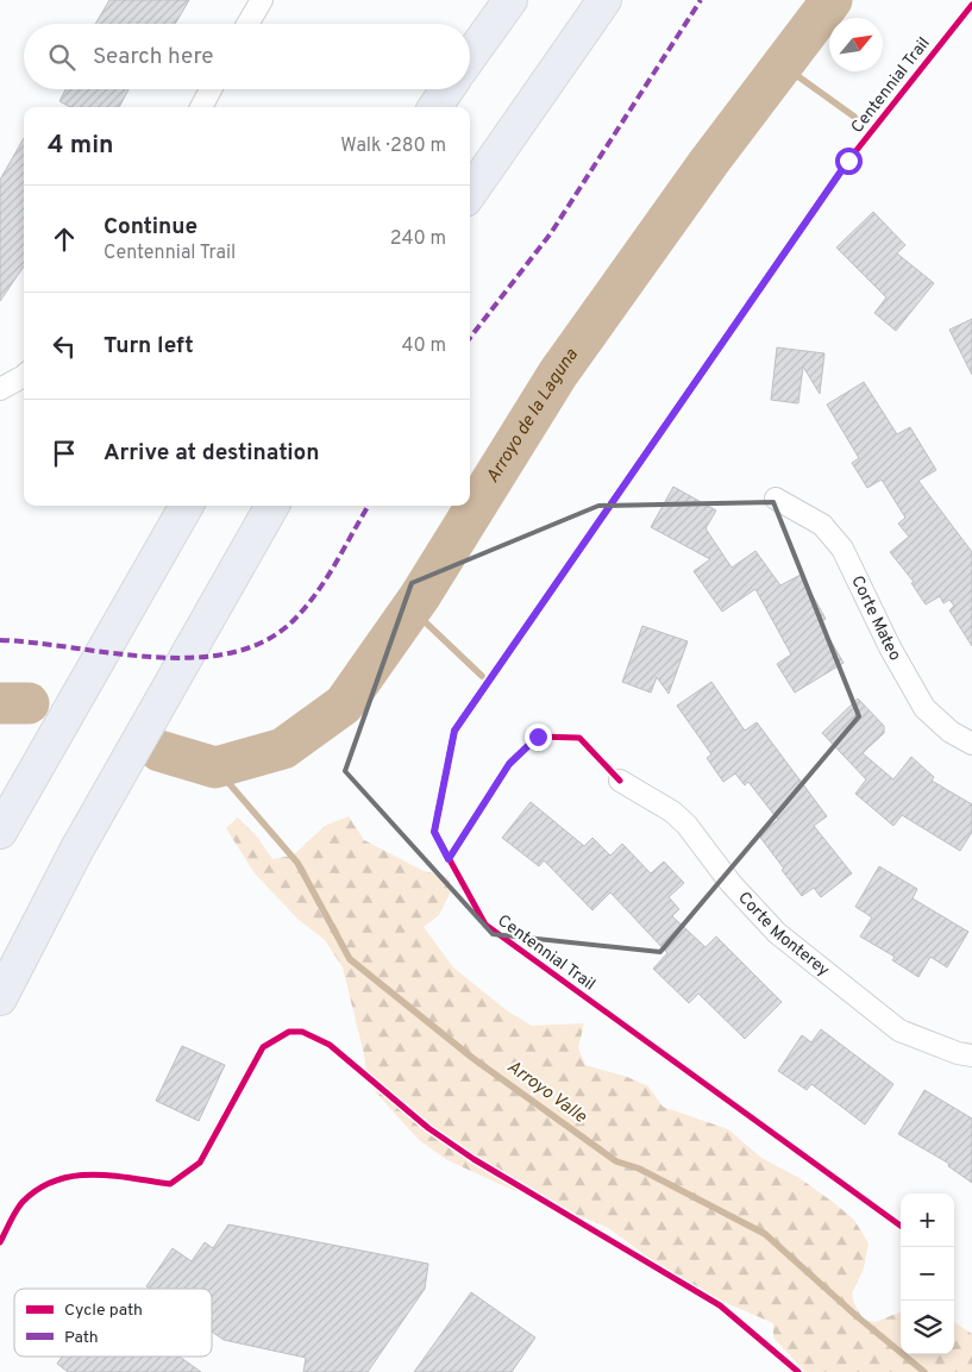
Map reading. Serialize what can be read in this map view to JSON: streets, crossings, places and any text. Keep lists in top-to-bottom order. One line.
{"streets":{"street":["Corte Mateo","Corte Monterey"],"cycle path":["Centennial Trail"]},"water":["Arroyo de la Laguna","Arroyo Valle"],"legend":["Cycle path","Path"],"north":"top right","page":{"search":"Search here","heading":["4 min","Walk · 280 m"],"list":[["Continue","Centennial Trail","240 m"],["Turn left","40 m"],"Arrive at destination"],"map_buttons":["+","−"]}}
